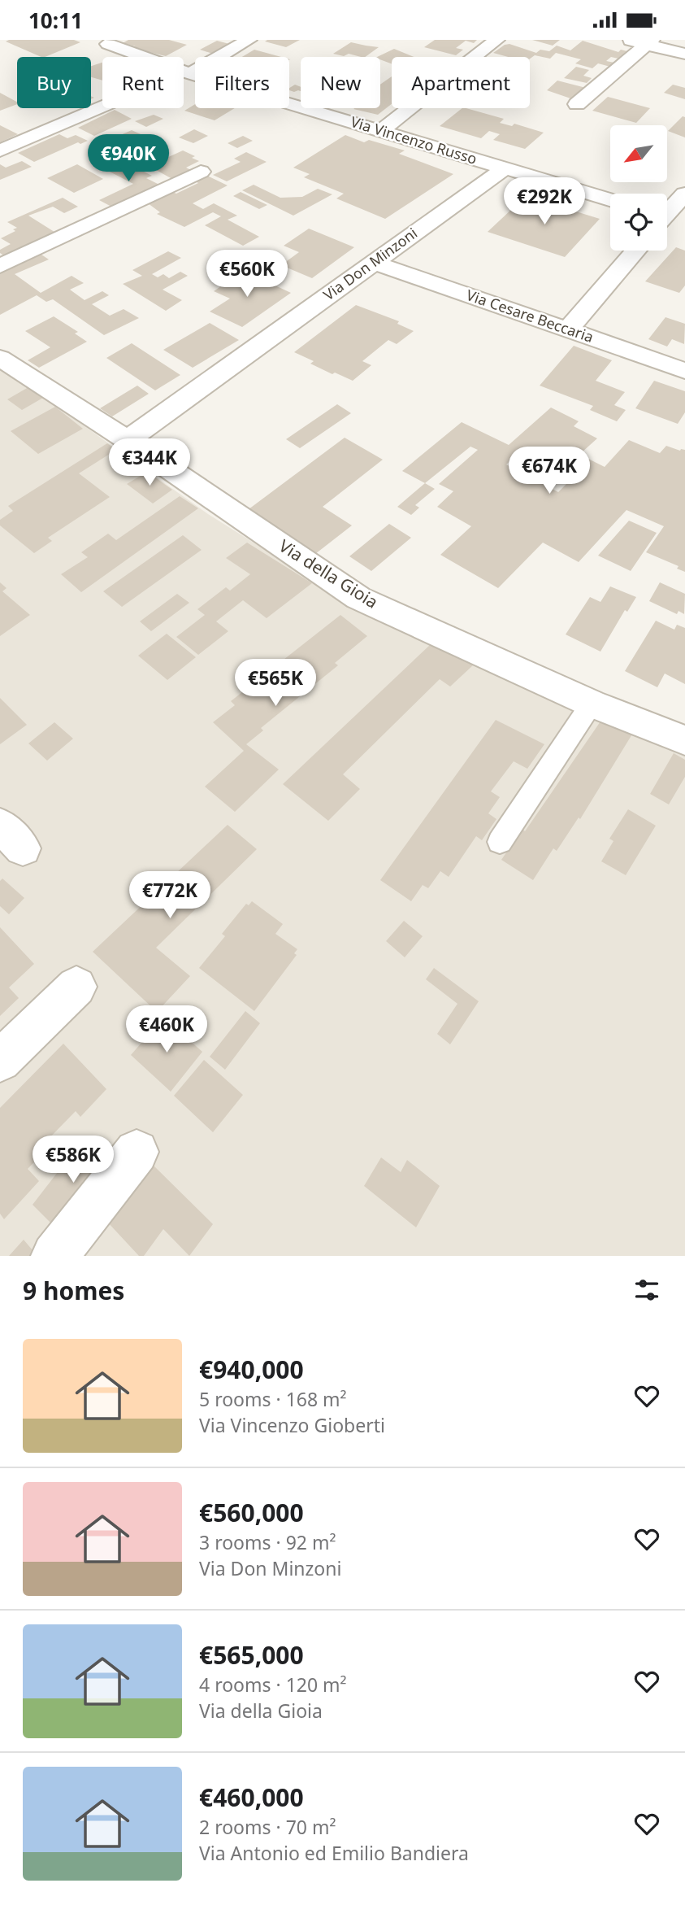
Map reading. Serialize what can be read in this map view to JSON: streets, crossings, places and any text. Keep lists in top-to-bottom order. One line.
{"streets":{"street":["Via Vincenzo Russo","Via Don Minzoni","Via Cesare Beccaria","Via della Gioia"]},"crossings":[["Via Vincenzo Russo","Via Don Minzoni"],["Via Don Minzoni","Via Cesare Beccaria"],["Via Don Minzoni","Via della Gioia"]],"north":"bottom left","page":{"status":"10:11","chip":["Buy","Rent","Filters","New","Apartment"],"price":["€940K","€292K","€560K","€344K","€674K","€565K","€772K","€460K","€586K"],"heading":"9 homes","list":[{"name":"€940,000","note":"5 rooms · 168 m² · Via Vincenzo Gioberti"},{"name":"€560,000","note":"3 rooms · 92 m² · Via Don Minzoni"},{"name":"€565,000","note":"4 rooms · 120 m² · Via della Gioia"},{"name":"€460,000","note":"2 rooms · 70 m² · Via Antonio ed Emilio Bandiera"}]}}
